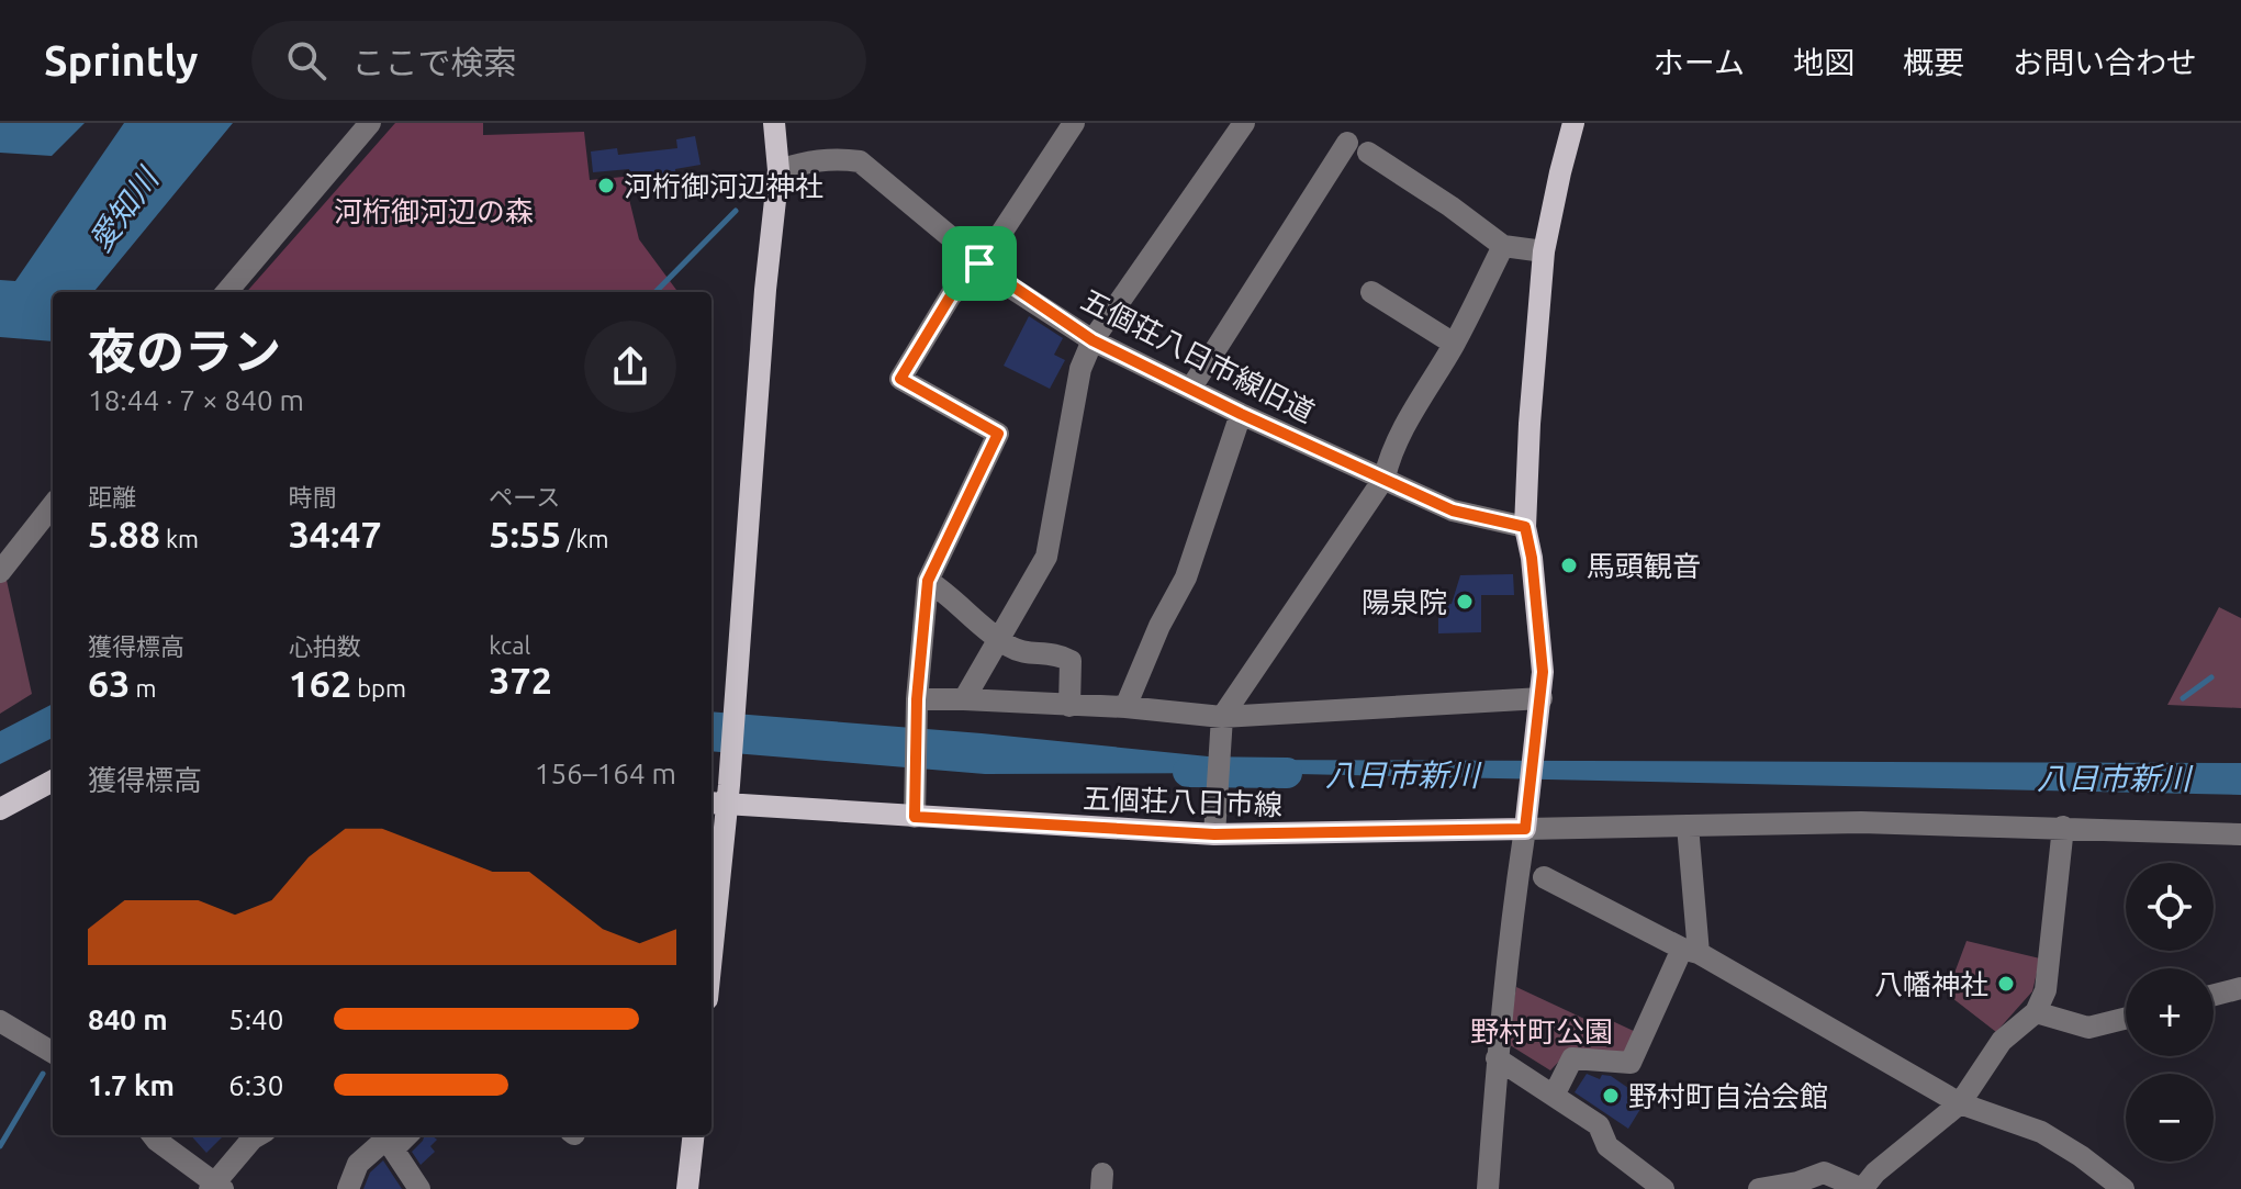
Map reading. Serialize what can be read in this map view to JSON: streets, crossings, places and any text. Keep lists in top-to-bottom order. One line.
{"streets":{"main road":["五個荘八日市線"],"street":["五個荘八日市線旧道"]},"water":["愛知川","八日市新川"],"parks":["河桁御河辺の森","野村町公園"],"places":["河桁御河辺神社","馬頭観音","陽泉院","八幡神社","野村町自治会館"],"page":{"header":"Sprintly","search":"ここで検索","nav":["ホーム","地図","概要","お問い合わせ"],"heading":["夜のラン","18:44 · 7 × 840 m"],"stats":[["距離","5.88 km"],["時間","34:47"],["ペース","5:55 /km"],["獲得標高","63 m"],["心拍数","162 bpm"],["kcal","372"]],"chart":["獲得標高","156–164 m"],"map_buttons":["+","−"],"list":[{"name":"840 m","note":"5:40"},{"name":"1.7 km","note":"6:30"}]}}
